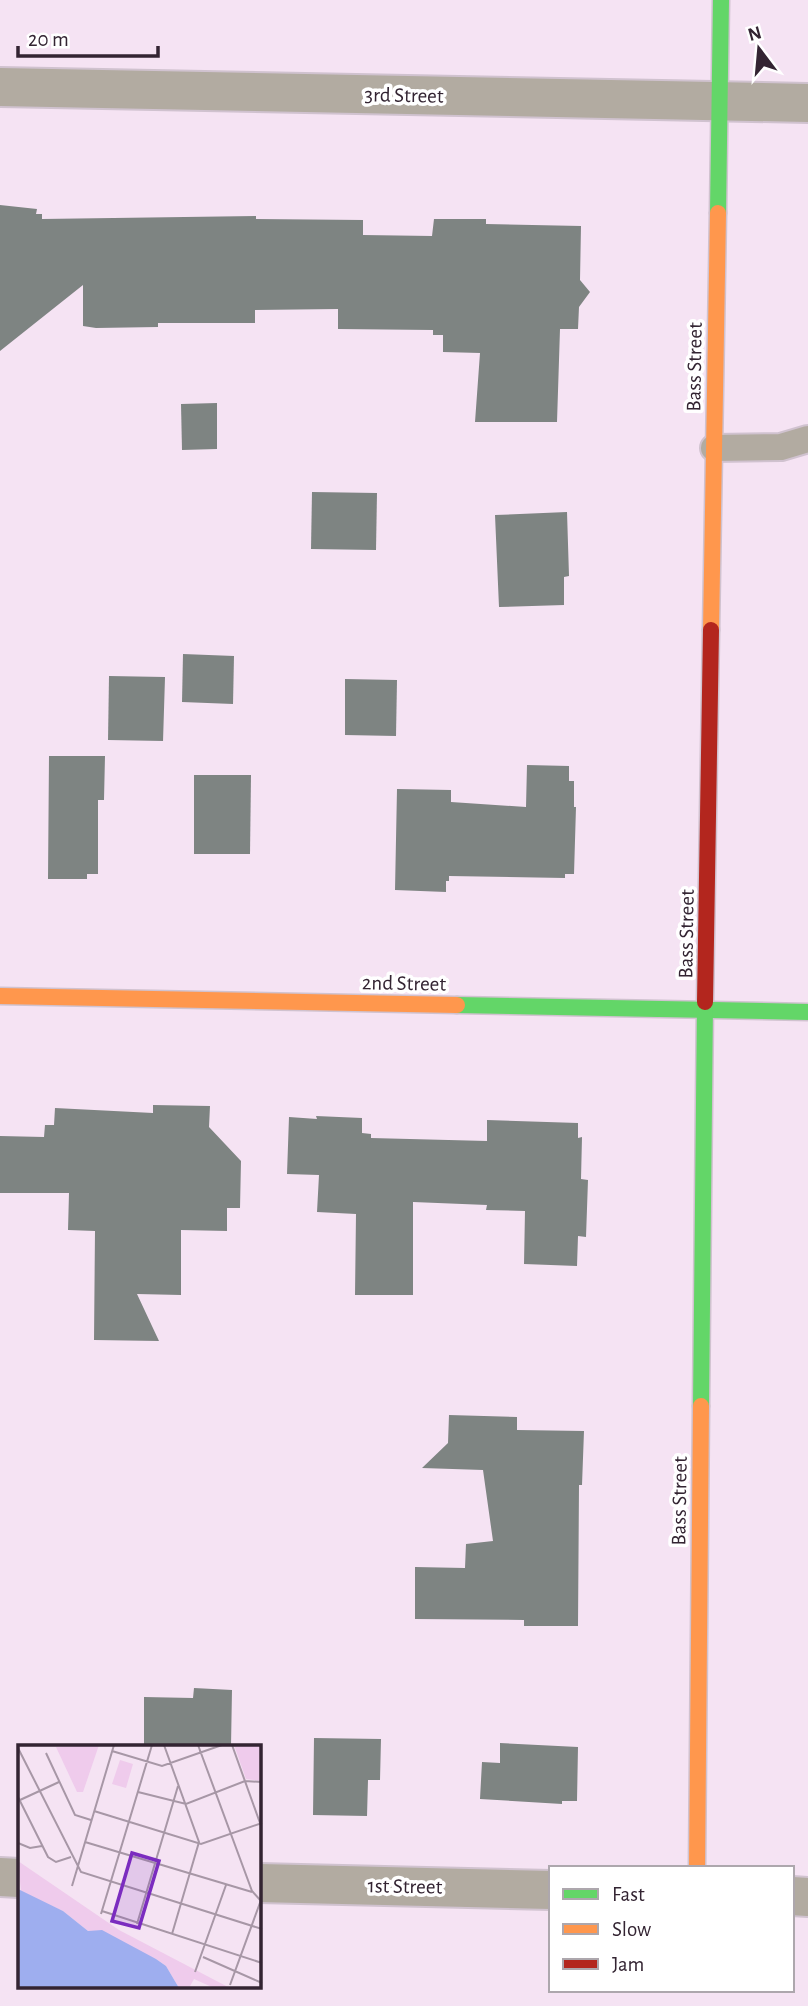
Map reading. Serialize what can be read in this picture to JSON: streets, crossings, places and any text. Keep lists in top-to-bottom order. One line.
{"streets":{"street":["3rd Street","Bass Street","2nd Street","1st Street"]},"crossings":[["3rd Street","Bass Street"],["Bass Street","2nd Street"]],"legend":["Fast","Slow","Jam"],"scale_bar":"20 m","north":"top"}
